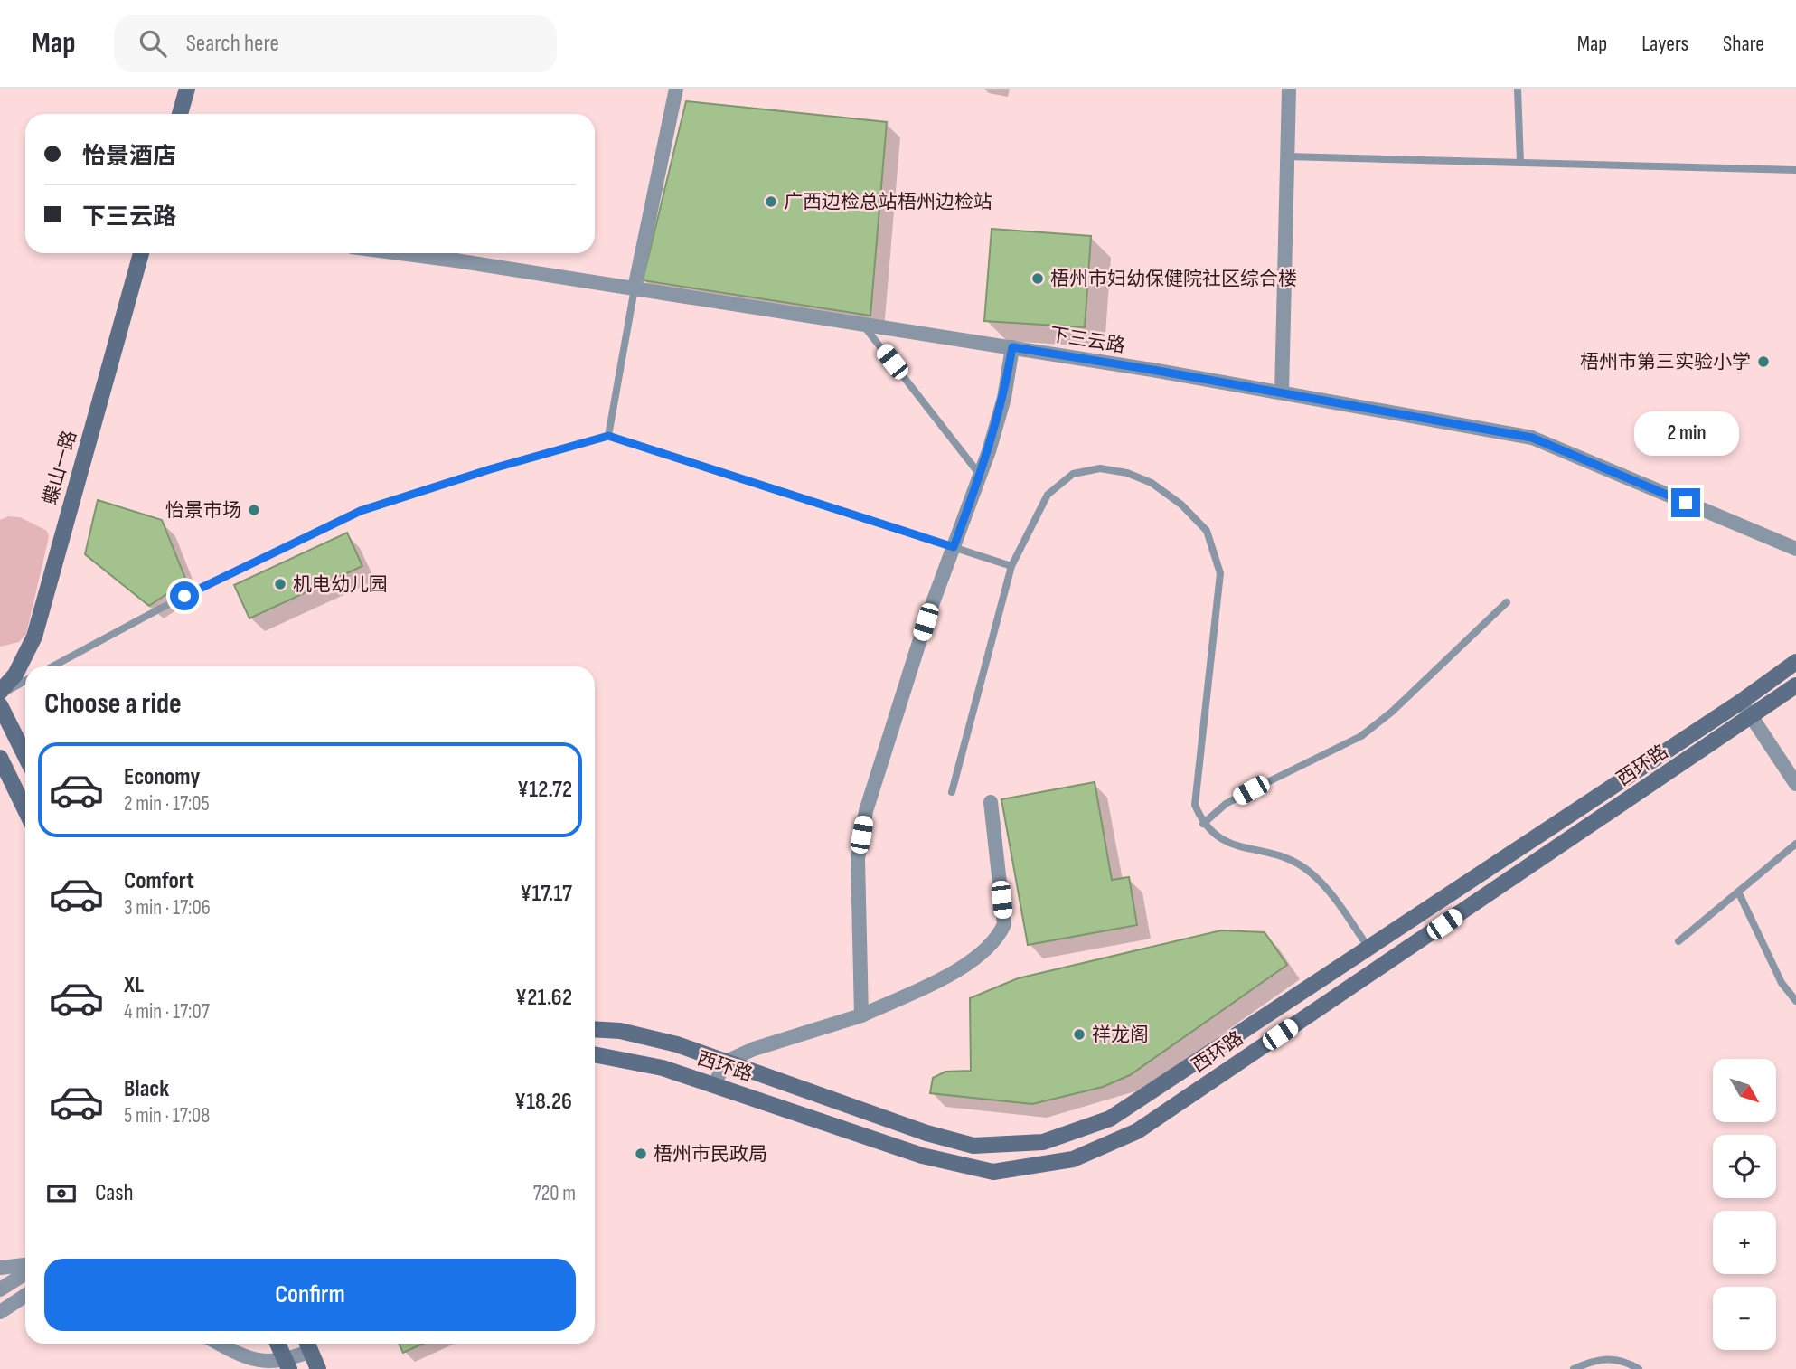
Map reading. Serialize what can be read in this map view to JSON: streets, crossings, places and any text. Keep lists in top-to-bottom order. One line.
{"streets":{"main road":["蝶山一路","西环路"],"street":["下三云路"]},"places":["广西边检总站梧州边检站","梧州市妇幼保健院社区综合楼","梧州市第三实验小学","怡景市场","机电幼儿园","祥龙阁","梧州市民政局"],"north":"bottom right","page":{"header":"Map","search":"Search here","nav":["Map","Layers","Share"],"banner":["怡景酒店","下三云路"],"bubble":"2 min","heading":"Choose a ride","list":[{"name":"Economy","note":"2 min · 17:05","value":"¥12.72"},{"name":"Comfort","note":"3 min · 17:06","value":"¥17.17"},{"name":"XL","note":"4 min · 17:07","value":"¥21.62"},{"name":"Black","note":"5 min · 17:08","value":"¥18.26"}],"map_buttons":["+","−"],"pay":["Cash","720 m"],"buttons":"Confirm"}}
